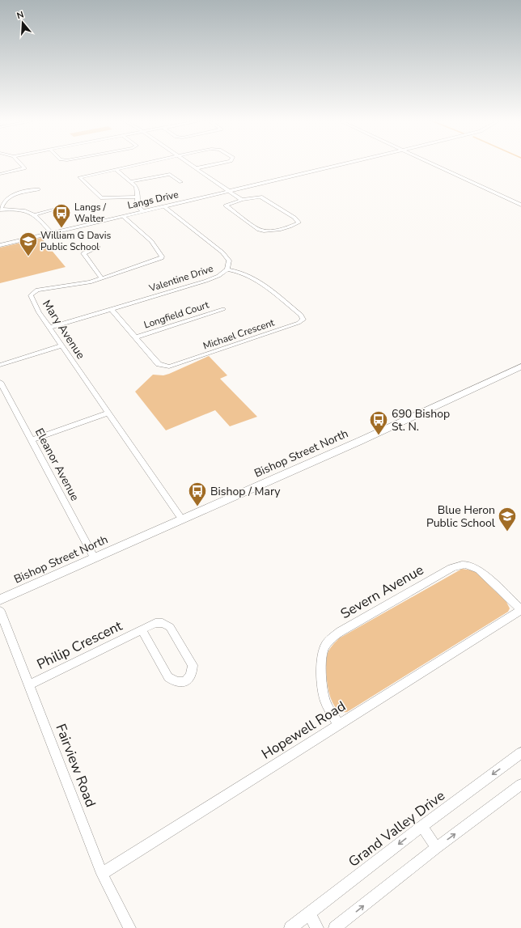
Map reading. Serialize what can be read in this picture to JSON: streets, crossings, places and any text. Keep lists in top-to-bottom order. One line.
{"streets":{"main road":["Bishop Street North"],"street":["Langs Drive","Valentine Drive","Longfield Court","Mary Avenue","Michael Crescent","Eleanor Avenue","Severn Avenue","Philip Crescent","Hopewell Road","Fairview Road","Grand Valley Drive"]},"crossings":[["Langs Drive","Valentine Drive"],["Langs Drive","Mary Avenue"],["Valentine Drive","Mary Avenue"],["Valentine Drive","Michael Crescent"],["Longfield Court","Michael Crescent"],["Mary Avenue","Bishop Street North"],["Bishop Street North","Eleanor Avenue"],["Severn Avenue","Hopewell Road"],["Philip Crescent","Fairview Road"],["Hopewell Road","Fairview Road"]],"places":{"bus stop":["Langs / Walter","690 Bishop St. N.","Bishop / Mary"],"school or university":["William G Davis Public School","Blue Heron Public School"]},"north":"top"}
